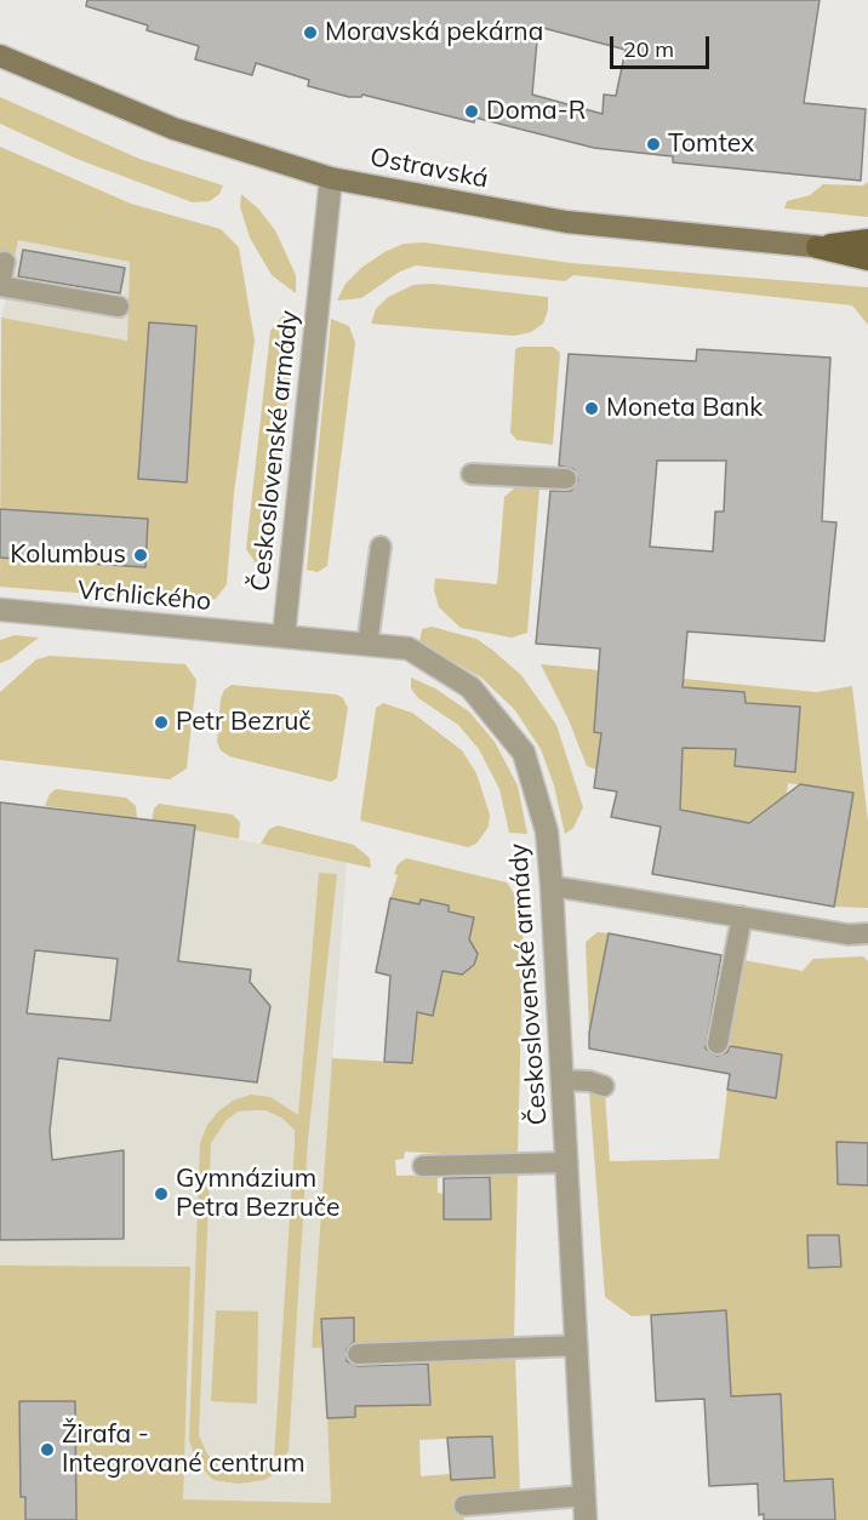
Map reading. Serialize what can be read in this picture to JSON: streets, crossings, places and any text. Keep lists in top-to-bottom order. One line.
{"streets":{"street":["Ostravská","Československé armády","Vrchlického"]},"crossings":[["Ostravská","Československé armády"],["Československé armády","Vrchlického"]],"places":["Moravská pekárna","Doma-R","Tomtex","Moneta Bank","Kolumbus","Petr Bezruč","Gymnázium Petra Bezruče","Žirafa - Integrované centrum"],"scale_bar":"20 m"}
